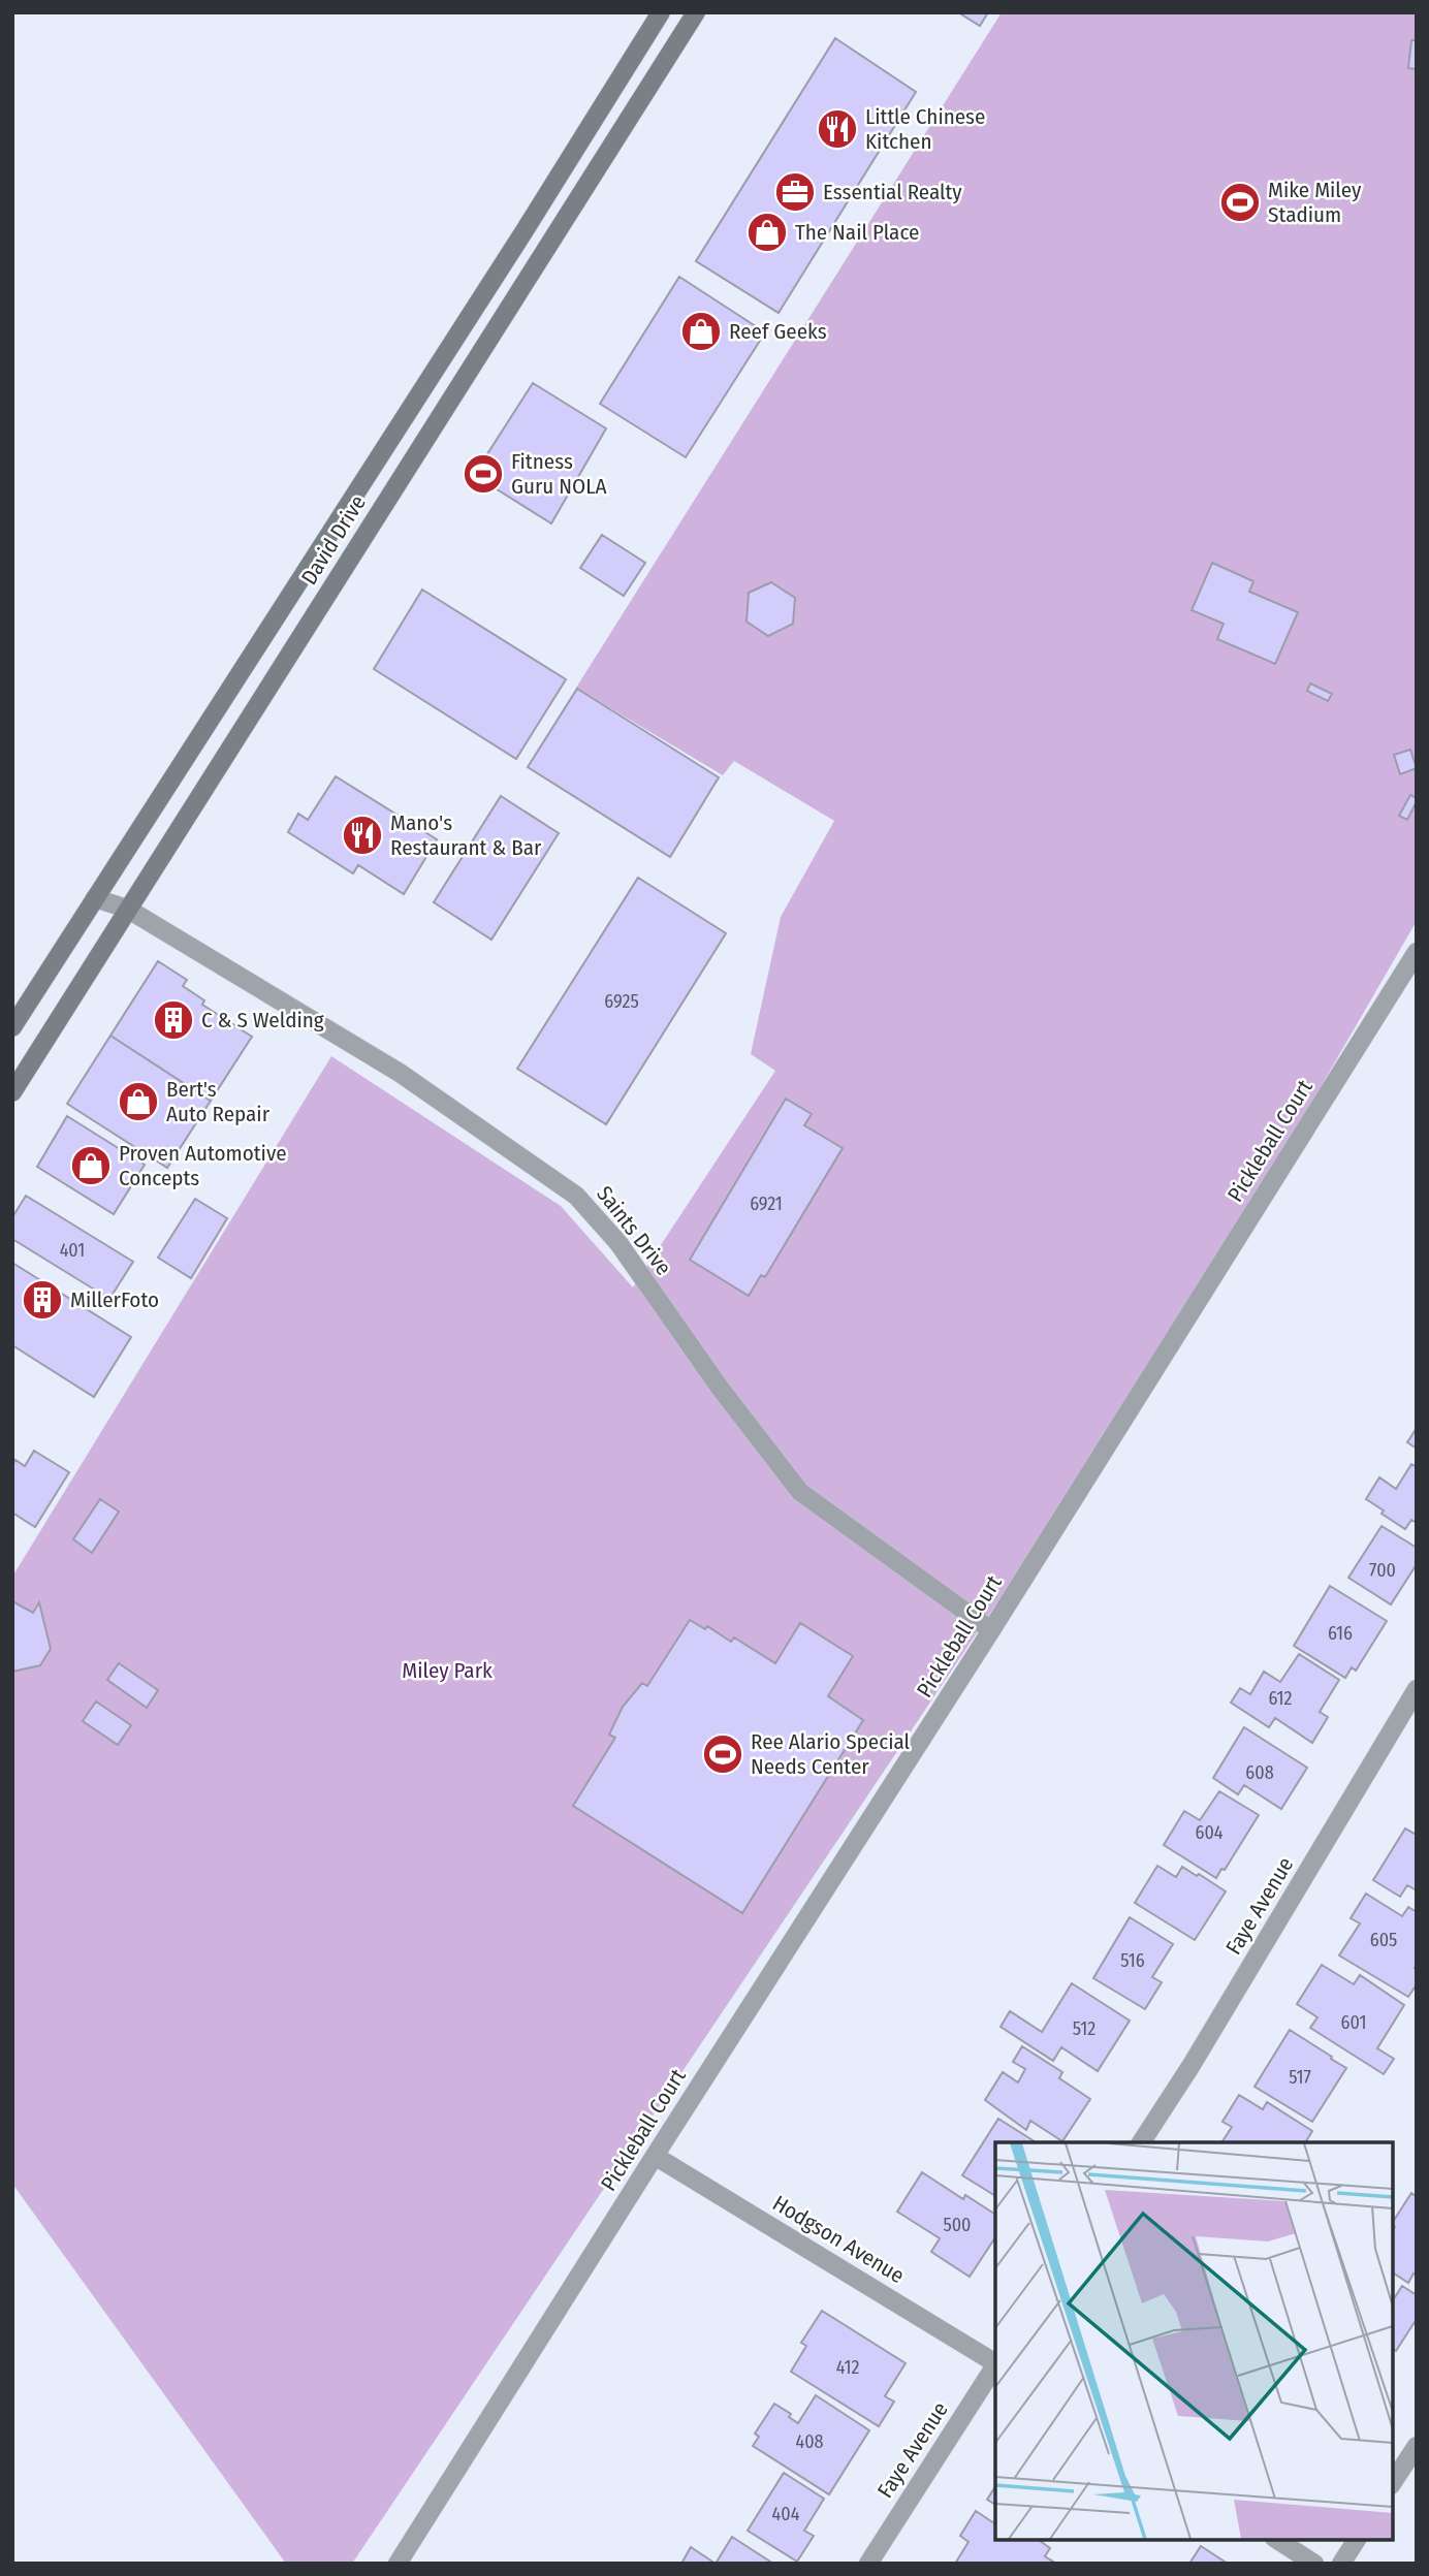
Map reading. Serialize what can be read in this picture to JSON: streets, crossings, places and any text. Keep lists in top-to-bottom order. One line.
{"streets":{"main road":["David Drive"],"street":["Pickleball Court","Saints Drive","Faye Avenue","Hodgson Avenue"]},"crossings":[["David Drive","Saints Drive"],["Pickleball Court","Saints Drive"],["Pickleball Court","Hodgson Avenue"]],"parks":["Miley Park"],"places":{"restaurant":["Little Chinese Kitchen","Mano's Restaurant & Bar"],"office":["Essential Realty"],"sports":["Mike Miley Stadium","Fitness Guru NOLA","Ree Alario Special Needs Center"],"shop":["The Nail Place","Reef Geeks","Bert's Auto Repair","Proven Automotive Concepts"],"building":["C & S Welding","MillerFoto"]},"house_numbers":["6925","6921","401","700","616","612","608","604","605","516","601","512","517","500","412","408","404"]}
